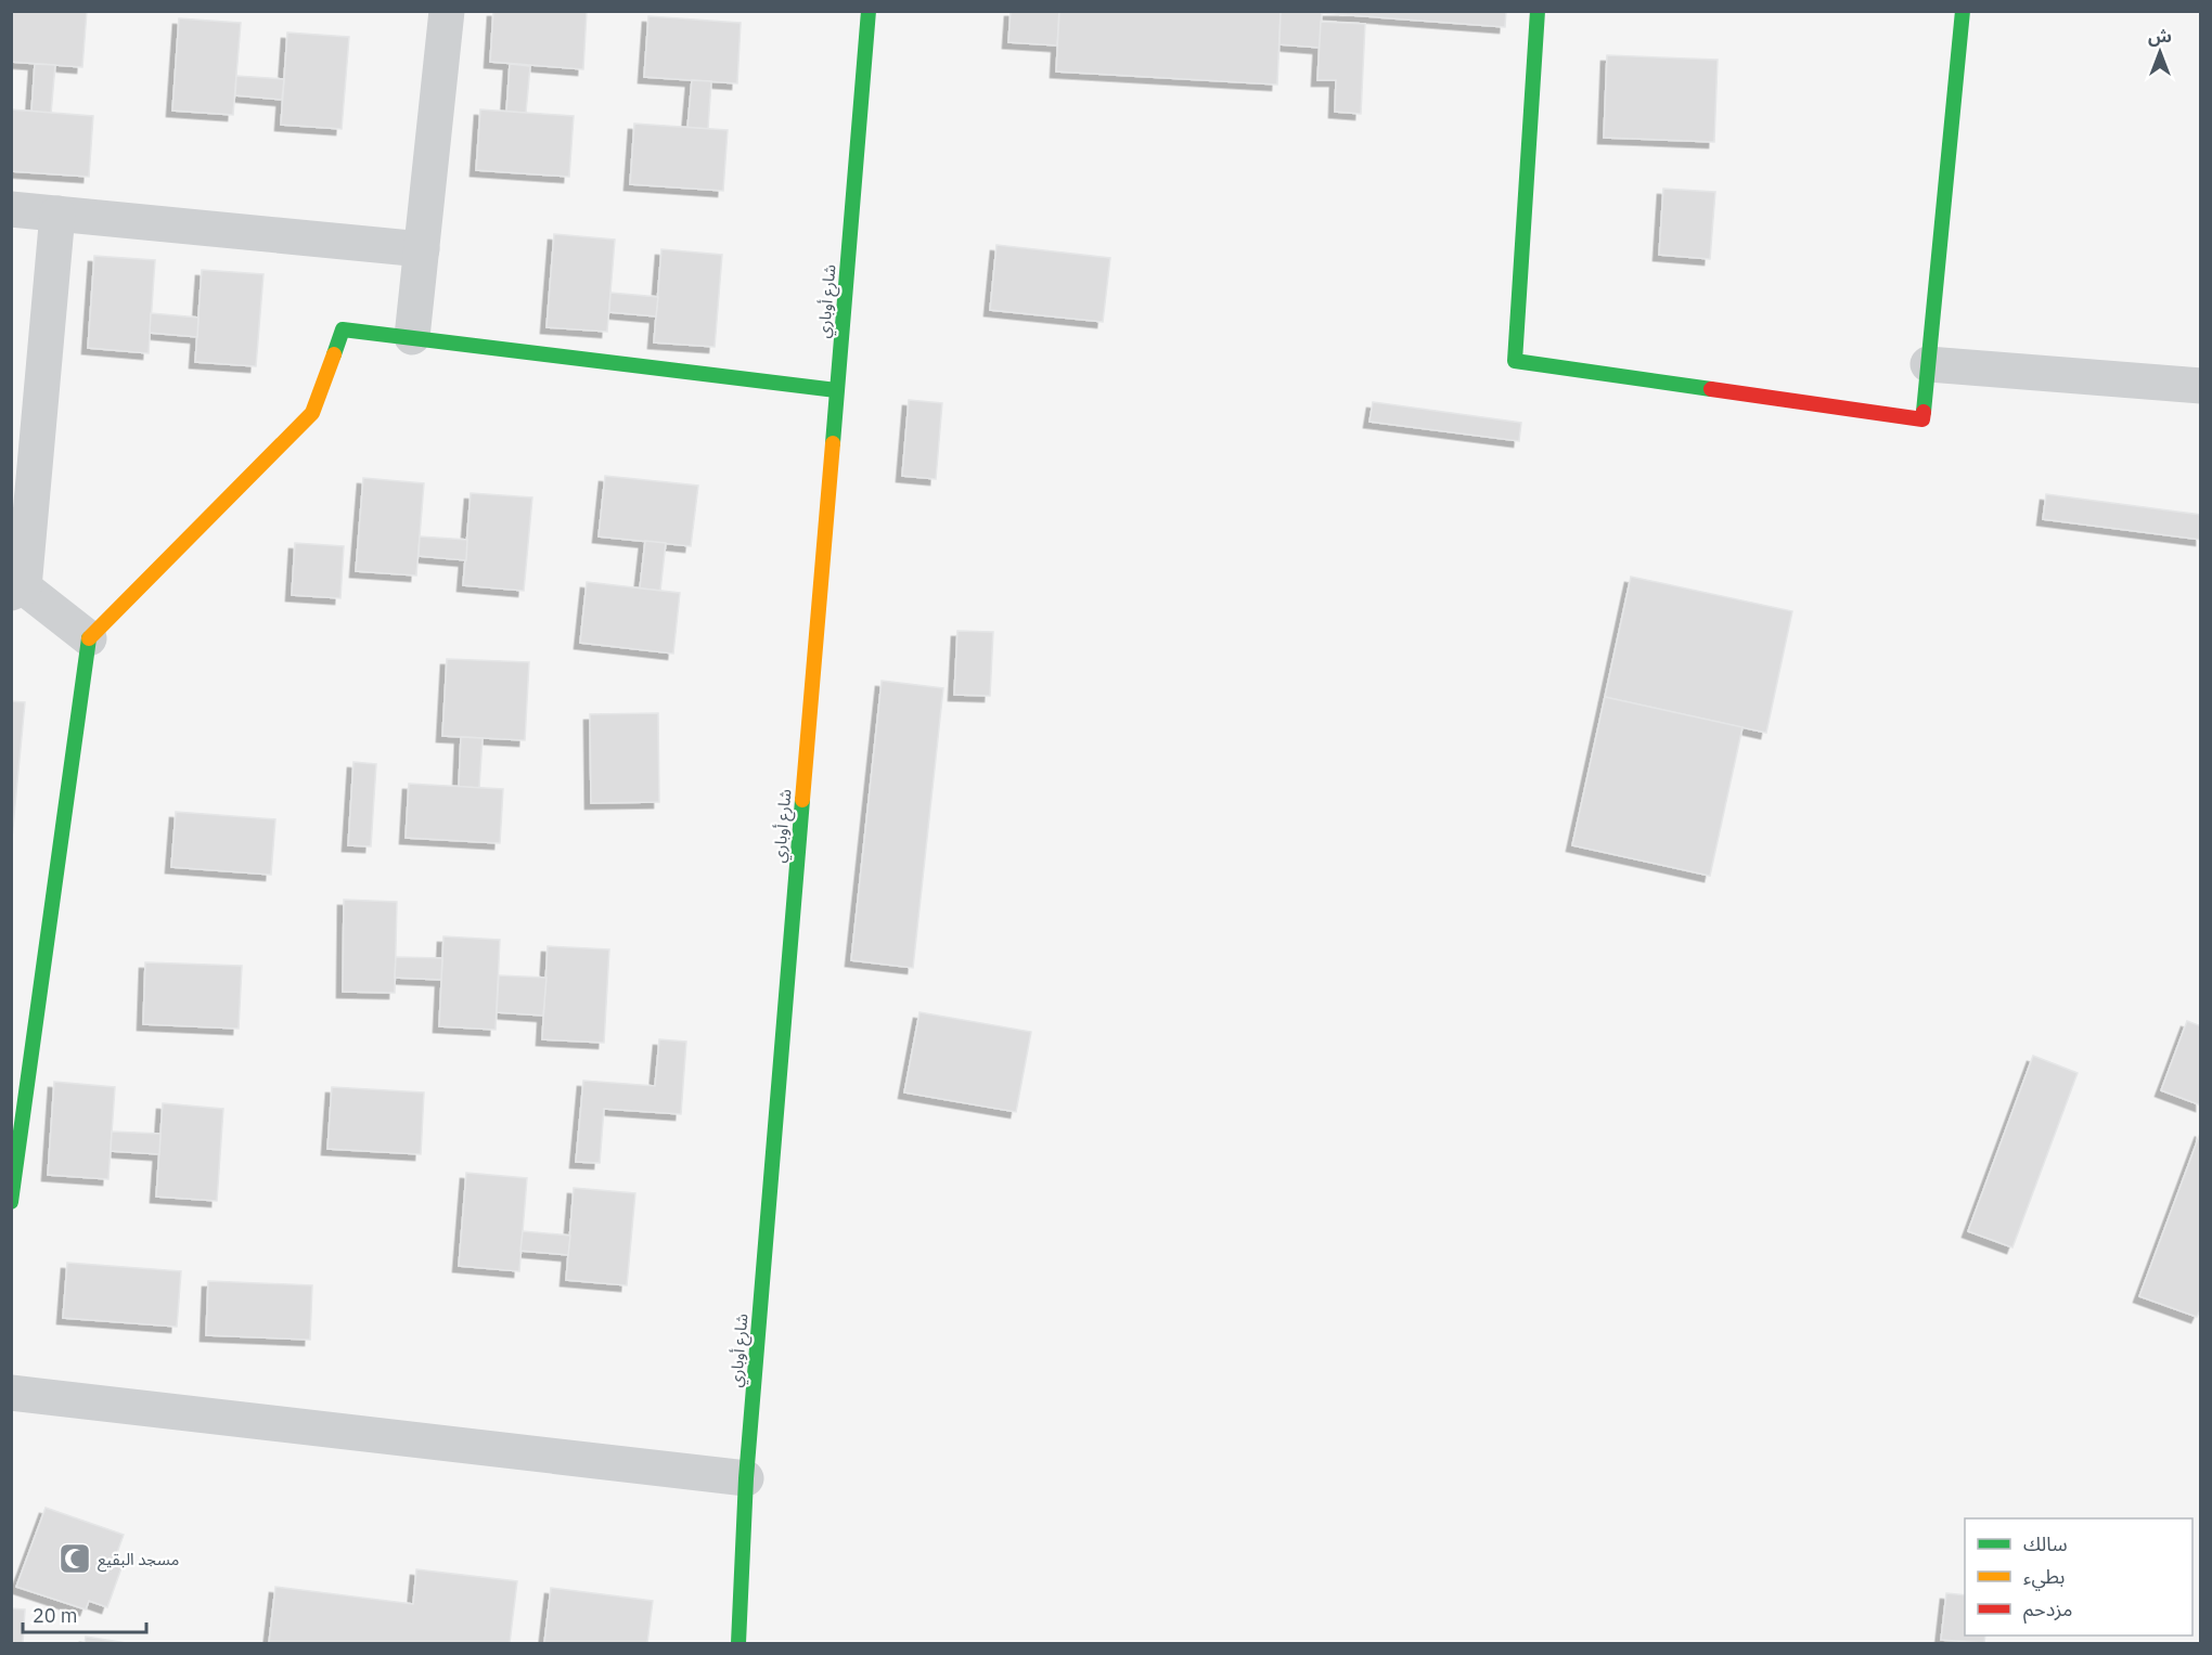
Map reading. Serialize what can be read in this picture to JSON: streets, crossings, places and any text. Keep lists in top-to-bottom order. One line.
{"streets":{"street":["شارع أوباري"]},"places":{"mosque":["مسجد البقيع"]},"legend":["سالك","بطيء","مزدحم"],"scale_bar":"20 m","north":"top"}
